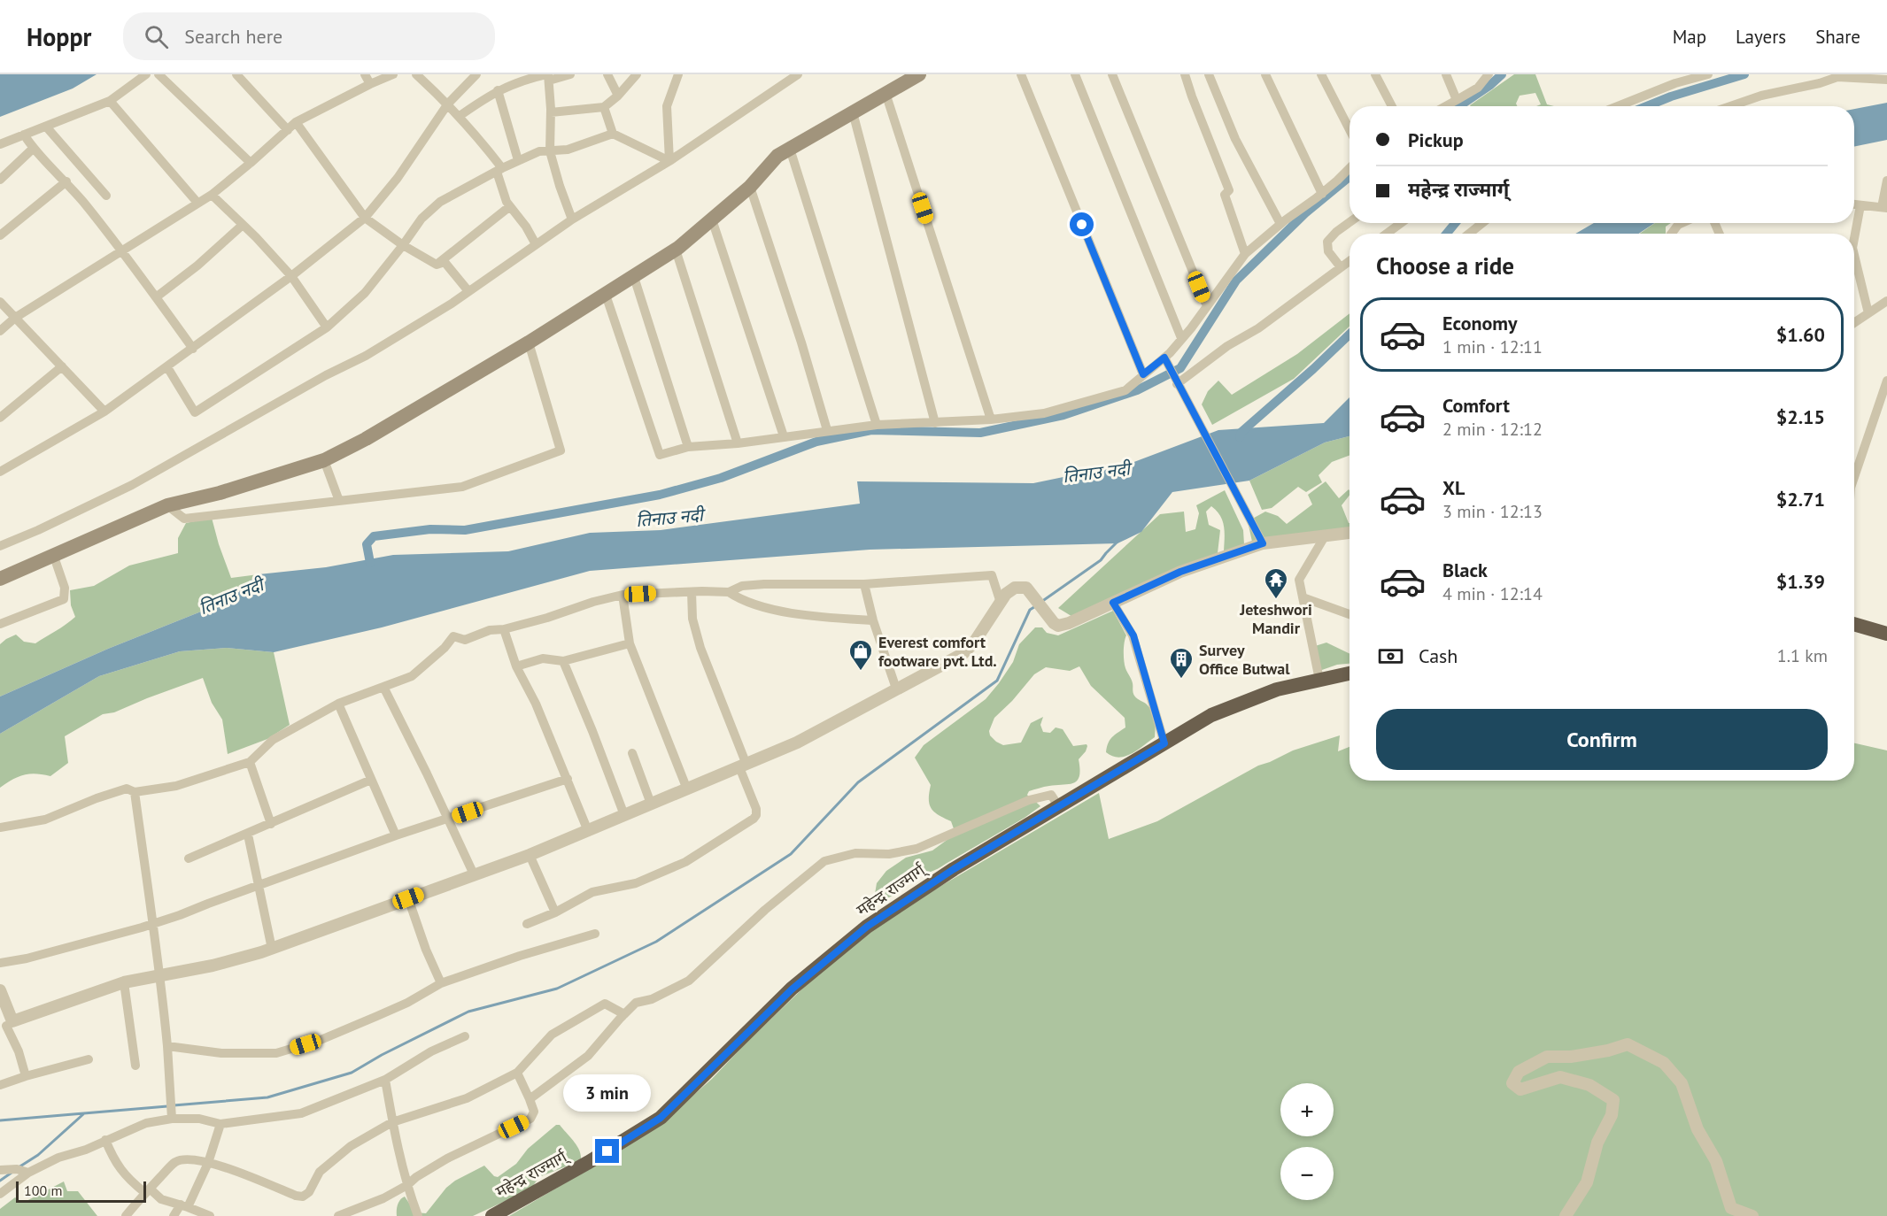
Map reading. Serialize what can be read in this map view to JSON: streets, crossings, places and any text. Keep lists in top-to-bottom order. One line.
{"streets":{"highway":["महेन्द्र राज्मार्ग्"]},"water":["तिनाउ नदी"],"places":{"temple":["Jeteshwori Mandir"],"shop":["Everest comfort footware pvt. Ltd."],"building":["Survey Office Butwal"]},"scale_bar":"100 m","page":{"header":"Hoppr","search":"Search here","nav":["Map","Layers","Share"],"banner":["Pickup","महेन्द्र राज्मार्ग्"],"heading":"Choose a ride","list":[{"name":"Economy","note":"1 min · 12:11","value":"$1.60"},{"name":"Comfort","note":"2 min · 12:12","value":"$2.15"},{"name":"XL","note":"3 min · 12:13","value":"$2.71"},{"name":"Black","note":"4 min · 12:14","value":"$1.39"}],"pay":["Cash","1.1 km"],"buttons":"Confirm","bubble":"3 min","map_buttons":["+","−"],"scale":"100 m"}}
